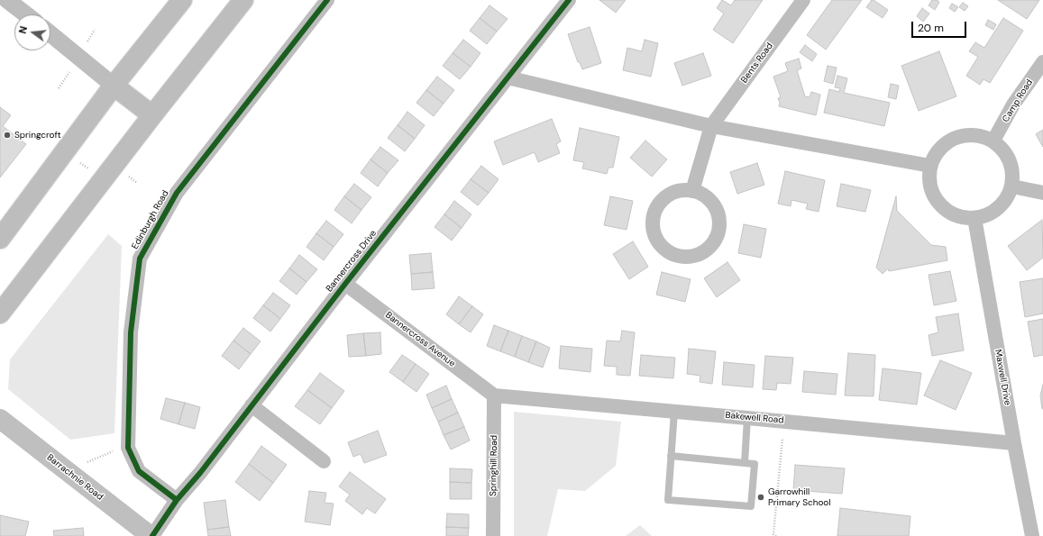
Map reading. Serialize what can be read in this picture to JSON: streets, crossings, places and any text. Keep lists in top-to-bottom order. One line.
{"streets":{"main road":["Barrachnie Road"],"street":["Bents Road","Camp Road","Edinburgh Road","Bannercross Drive","Bannercross Avenue","Maxwell Drive","Bakewell Road","Springhill Road"]},"crossings":[["Camp Road","Maxwell Drive"],["Edinburgh Road","Bannercross Drive"],["Bannercross Drive","Bannercross Avenue"],["Bannercross Drive","Barrachnie Road"],["Bannercross Avenue","Bakewell Road"],["Bannercross Avenue","Springhill Road"],["Maxwell Drive","Bakewell Road"],["Bakewell Road","Springhill Road"]],"places":["Springcroft","Garrowhill Primary School"],"scale_bar":"20 m","north":"left"}
